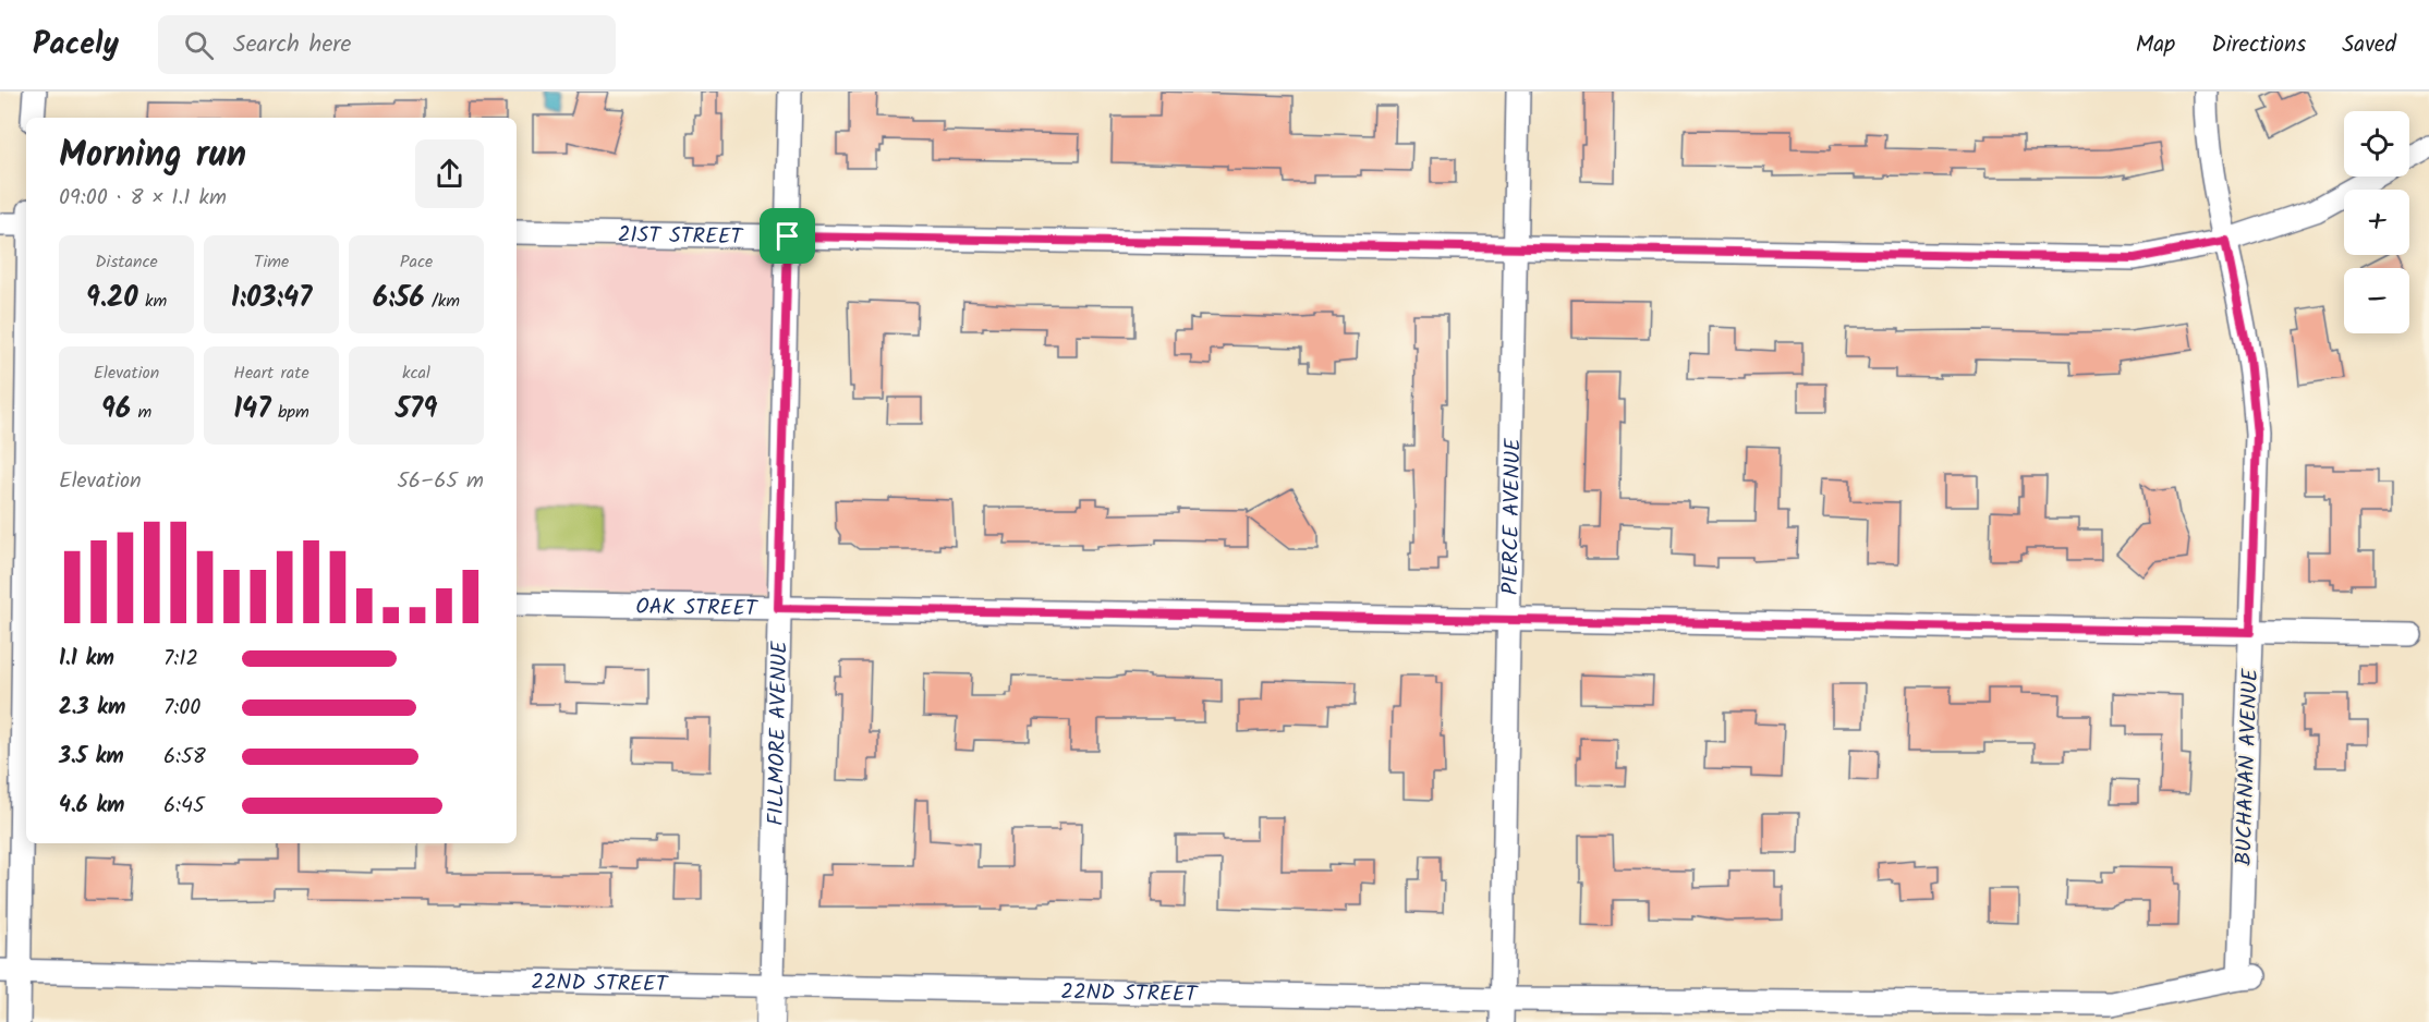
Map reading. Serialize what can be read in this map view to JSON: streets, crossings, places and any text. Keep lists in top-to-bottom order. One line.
{"streets":{"street":["21ST STREET","PIERCE AVENUE","OAK STREET","FILLMORE AVENUE","BUCHANAN AVENUE","22ND STREET"]},"crossings":[["21ST STREET","PIERCE AVENUE"],["21ST STREET","FILLMORE AVENUE"],["21ST STREET","BUCHANAN AVENUE"],["PIERCE AVENUE","OAK STREET"],["PIERCE AVENUE","22ND STREET"],["OAK STREET","FILLMORE AVENUE"],["OAK STREET","BUCHANAN AVENUE"],["FILLMORE AVENUE","22ND STREET"],["BUCHANAN AVENUE","22ND STREET"]],"page":{"header":"Pacely","search":"Search here","nav":["Map","Directions","Saved"],"map_buttons":["+","−"],"heading":["Morning run","09:00 · 8 × 1.1 km"],"stats":[["Distance","9.20 km"],["Time","1:03:47"],["Pace","6:56 /km"],["Elevation","96 m"],["Heart rate","147 bpm"],["kcal","579"]],"chart":["Elevation","56–65 m"],"list":[{"name":"1.1 km","note":"7:12"},{"name":"2.3 km","note":"7:00"},{"name":"3.5 km","note":"6:58"},{"name":"4.6 km","note":"6:45"}]}}
